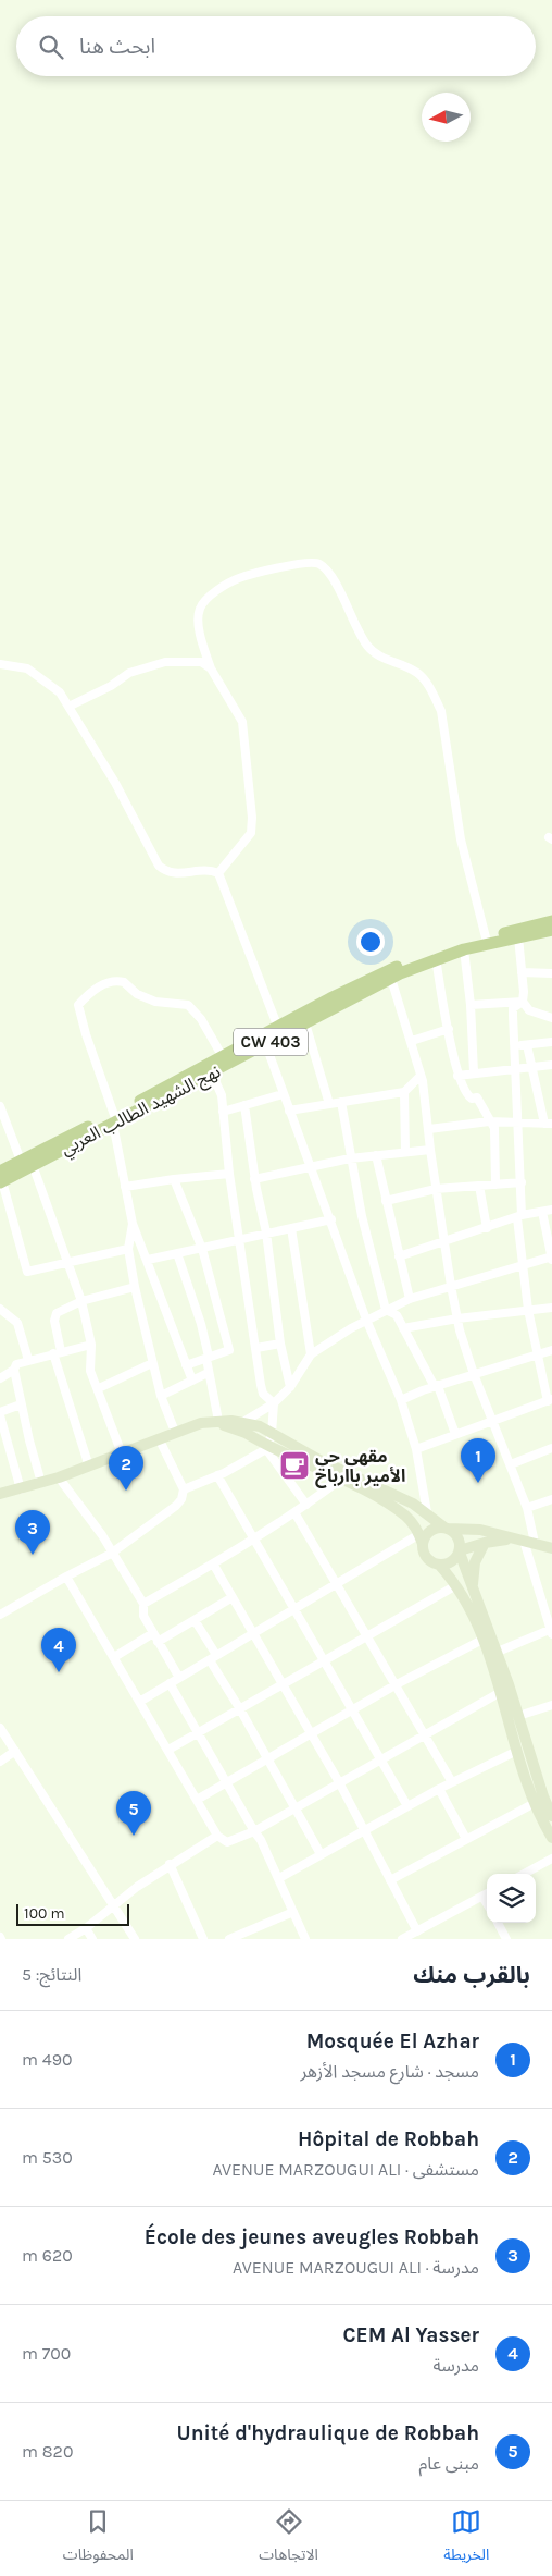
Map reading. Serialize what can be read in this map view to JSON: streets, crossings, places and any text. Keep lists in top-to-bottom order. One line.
{"streets":{"main road":["CW 403","نهج الشهيد الطالب العربي"]},"places":{"cafe":["مقهى حي الأمير باارباح"]},"scale_bar":"100 m","north":"left","page":{"search":"ابحث هنا","pins":["1","2","3","4","5"],"scale":"100 m","heading":["بالقرب منك","النتائج: 5"],"list":[{"mark":"1","name":"Mosquée El Azhar","note":"مسجد · شارع مسجد الأزهر","value":"490 m"},{"mark":"2","name":"Hôpital de Robbah","note":"مستشفى · AVENUE MARZOUGUI ALI","value":"530 m"},{"mark":"3","name":"École des jeunes aveugles Robbah","note":"مدرسة · AVENUE MARZOUGUI ALI","value":"620 m"},{"mark":"4","name":"CEM Al Yasser","note":"مدرسة","value":"700 m"},{"mark":"5","name":"Unité d'hydraulique de Robbah","note":"مبنى عام","value":"820 m"}],"nav":["الخريطة","الاتجاهات","المحفوظات"]}}
